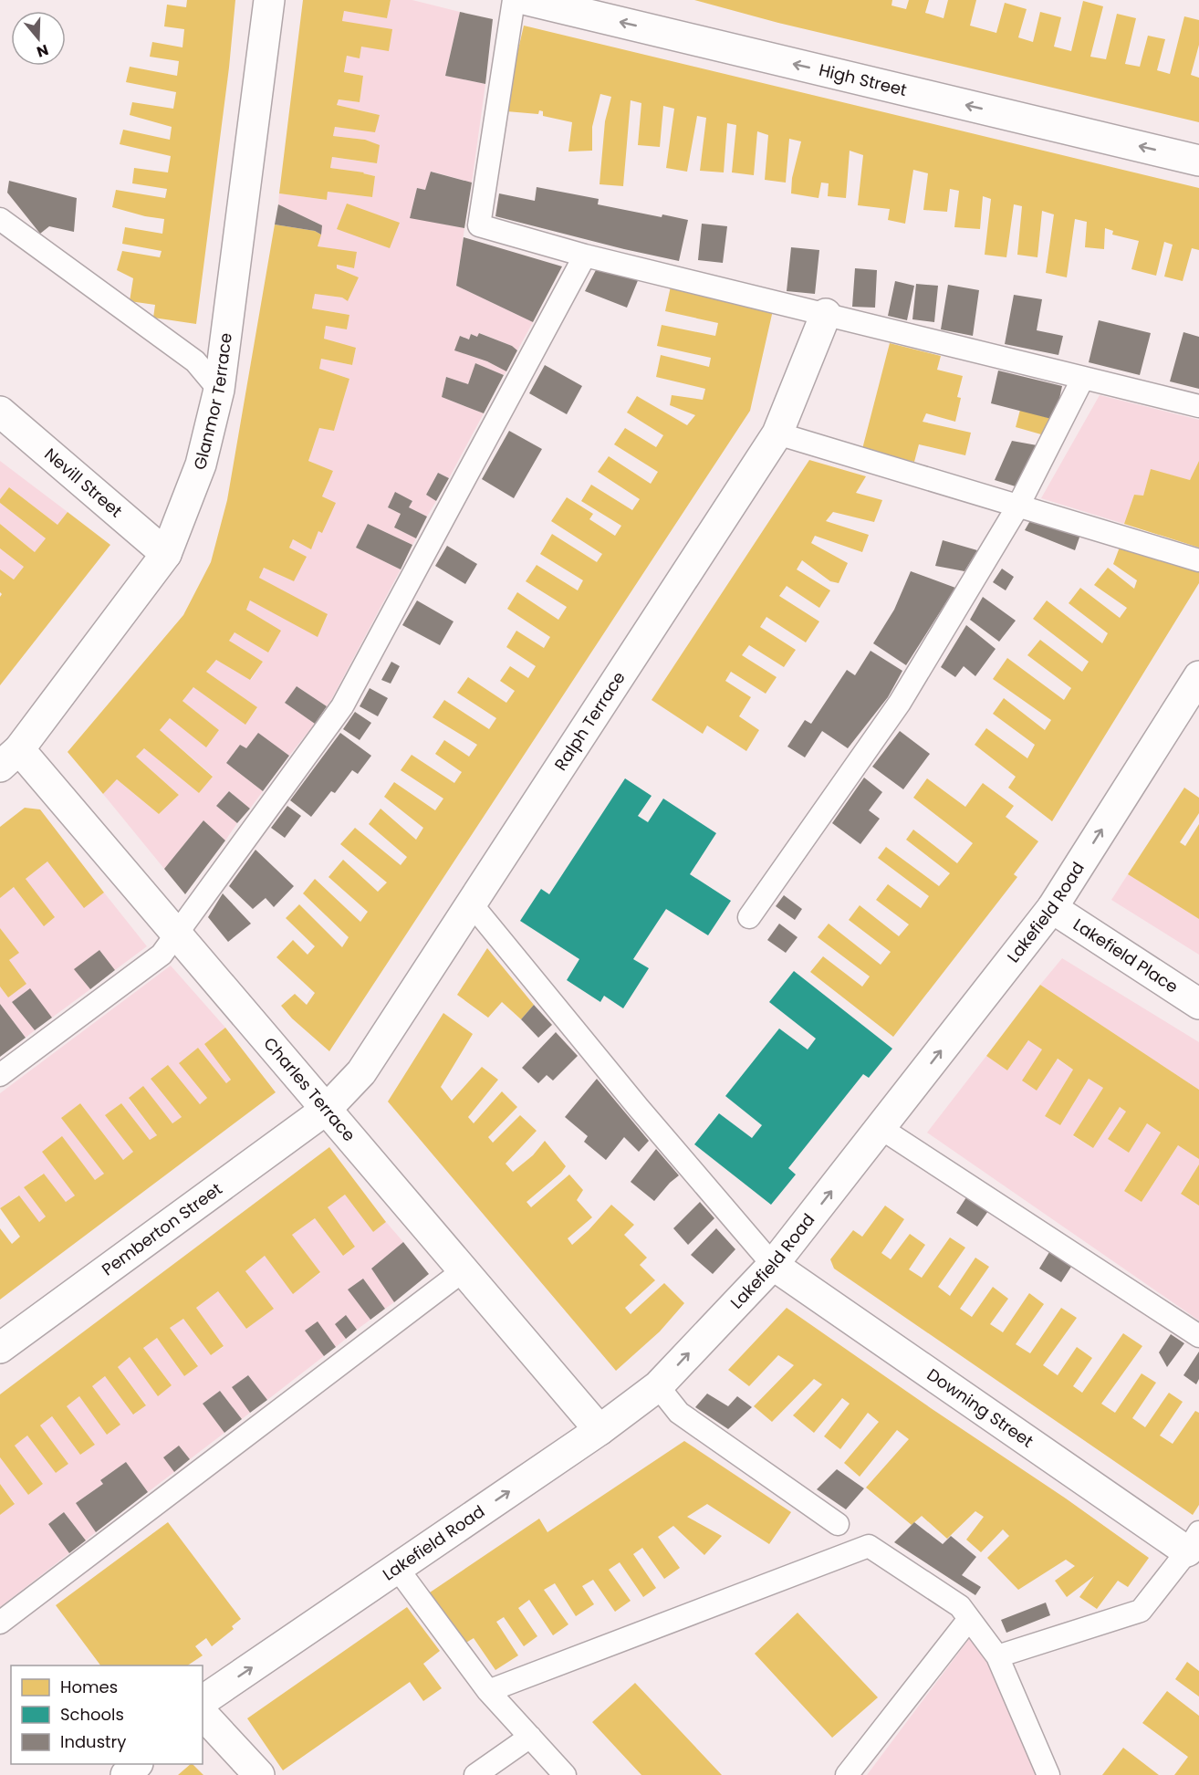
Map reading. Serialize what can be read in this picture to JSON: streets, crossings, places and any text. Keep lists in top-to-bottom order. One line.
{"streets":{"street":["High Street","Glanmor Terrace","Nevill Street","Ralph Terrace","Lakefield Road","Lakefield Place","Charles Terrace","Pemberton Street","Downing Street"]},"crossings":[["Glanmor Terrace","Nevill Street"],["Glanmor Terrace","Charles Terrace"],["Ralph Terrace","Charles Terrace"],["Ralph Terrace","Pemberton Street"],["Lakefield Road","Lakefield Place"],["Lakefield Road","Charles Terrace"],["Lakefield Road","Downing Street"],["Charles Terrace","Pemberton Street"]],"one_way":["High Street","Lakefield Road"],"legend":["Homes","Schools","Industry"],"north":"bottom"}
